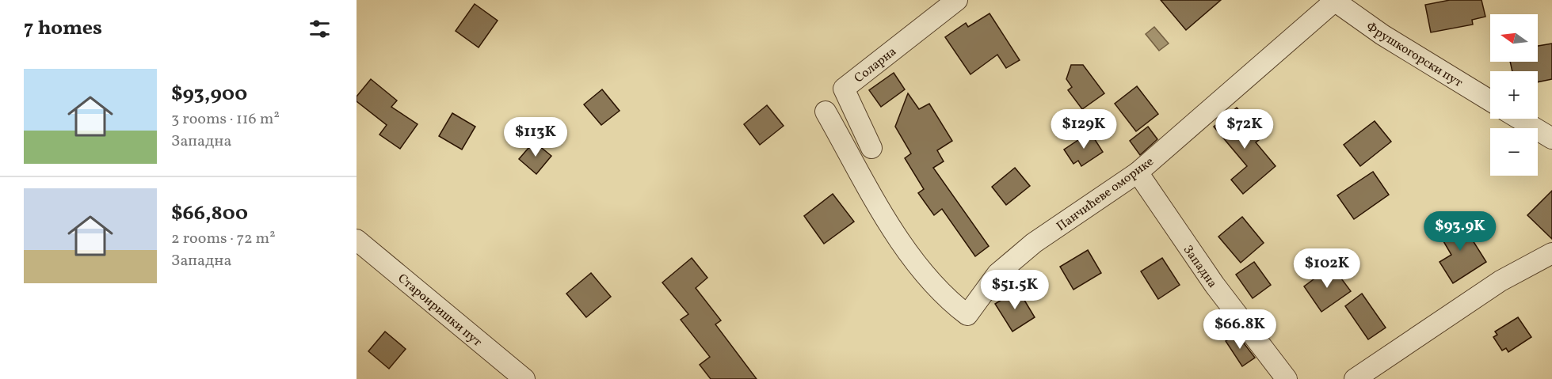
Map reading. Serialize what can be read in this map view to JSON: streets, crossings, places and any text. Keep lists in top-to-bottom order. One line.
{"streets":{"street":["Фрушкогорски пут","Соларна","Панчићеве оморике","Западна","Староиришки пут"]},"crossings":[["Фрушкогорски пут","Панчићеве оморике"],["Панчићеве оморике","Западна"]],"north":"left","page":{"heading":"7 homes","map_buttons":["+","−"],"list":[{"name":"$93,900","note":"3 rooms · 116 m² · Западна"},{"name":"$66,800","note":"2 rooms · 72 m² · Западна"}],"price":["$129K","$72K","$113K","$93.9K","$102K","$51.5K","$66.8K"]}}
